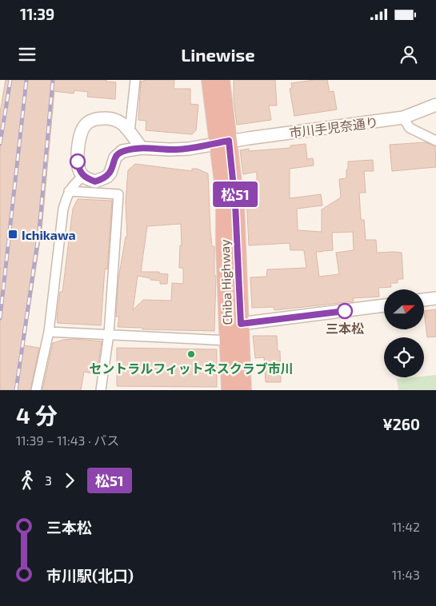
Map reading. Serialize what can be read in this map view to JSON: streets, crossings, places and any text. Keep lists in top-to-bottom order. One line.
{"streets":{"highway":["Chiba Highway"],"street":["市川手児奈通り"]},"crossings":[["市川手児奈通り","Chiba Highway"]],"places":{"transit":["Ichikawa"],"other":["三本松","セントラルフィットネスクラブ市川"]},"lines":["bus line 松51"],"north":"right","page":{"status":"11:39","header":"Linewise","on_map":"松51","heading":["4 分","11:39 – 11:43 · バス","¥260"],"legs":["3","松51"],"list":[{"name":"三本松","value":"11:42"},{"name":"市川駅(北口)","value":"11:43"}]}}
